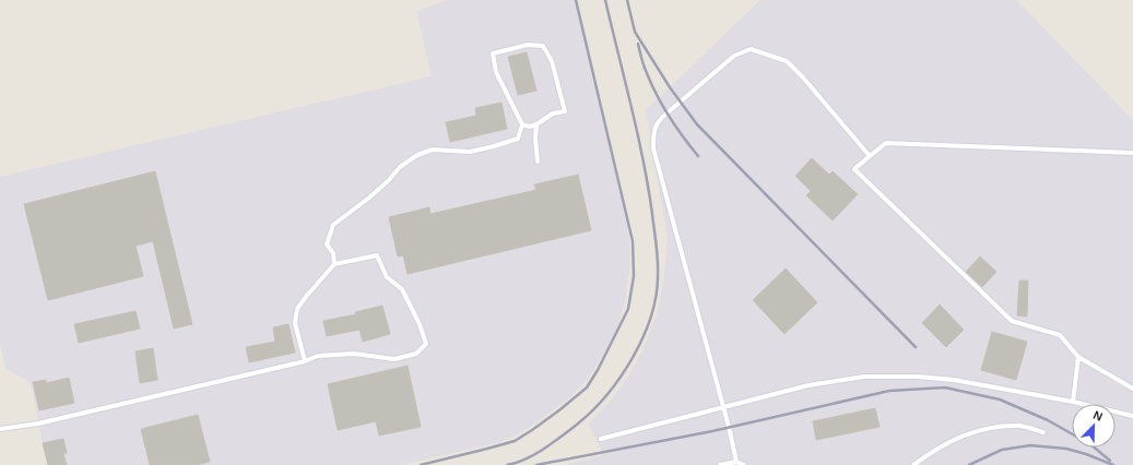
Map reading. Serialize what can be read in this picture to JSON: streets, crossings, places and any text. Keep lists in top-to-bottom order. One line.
{"north":"top right"}
